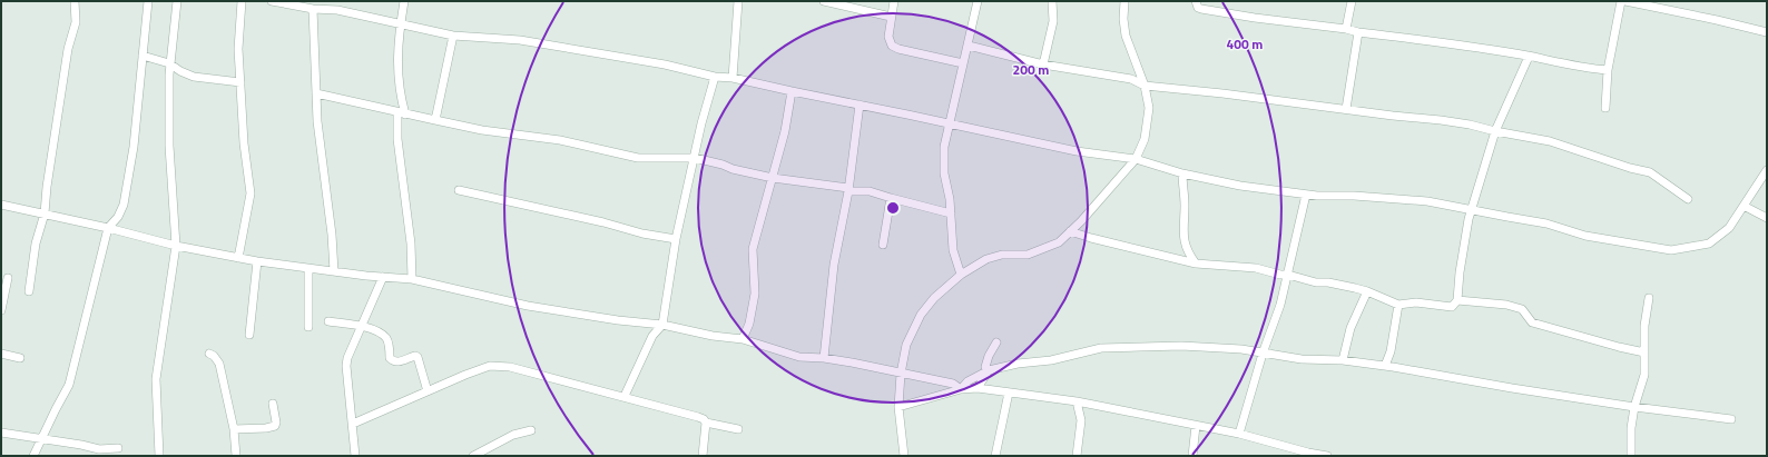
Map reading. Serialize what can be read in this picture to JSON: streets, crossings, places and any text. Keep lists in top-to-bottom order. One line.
{"rings":["400 m","200 m"]}
